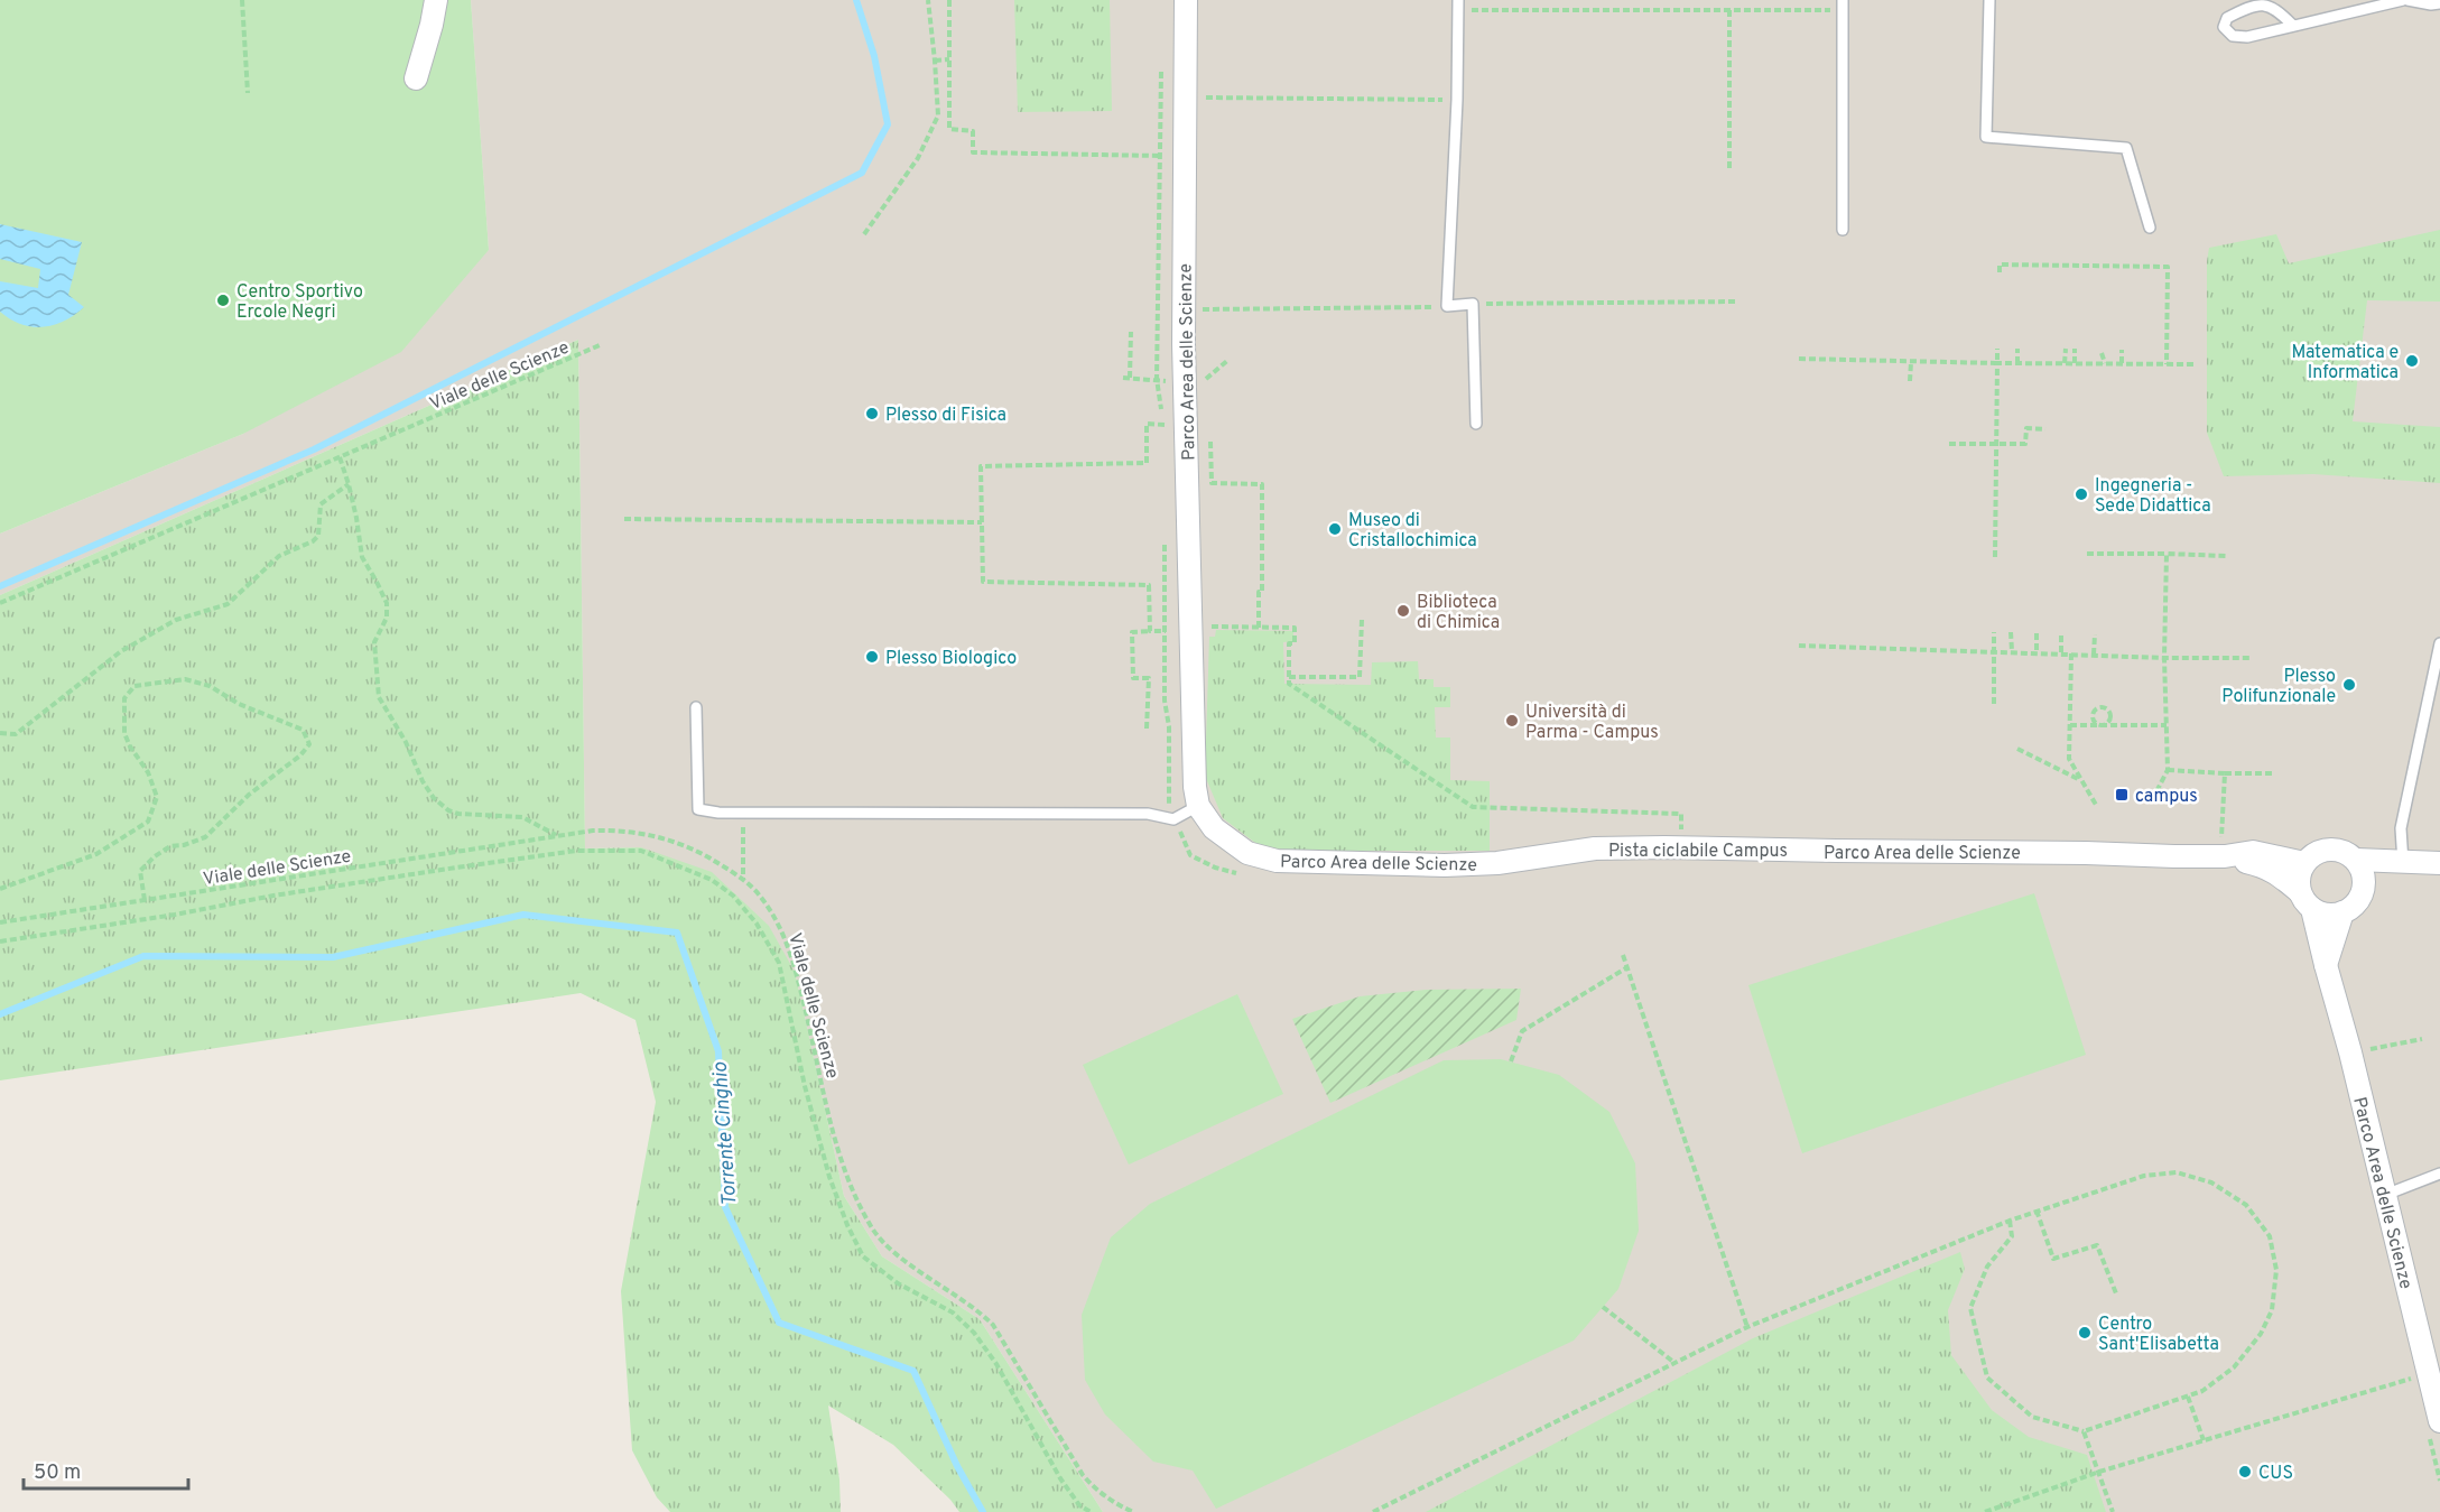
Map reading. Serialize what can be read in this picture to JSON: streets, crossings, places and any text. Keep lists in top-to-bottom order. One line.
{"streets":{"street":["Parco Area delle Scienze"],"path":["Viale delle Scienze"]},"water":["Torrente Cinghio"],"places":{"other":["Centro Sportivo Ercole Negri","Matematica e Informatica","Plesso di Fisica","Ingegneria - Sede Didattica","Museo di Cristallochimica","Biblioteca di Chimica","Plesso Biologico","Plesso Polifunzionale","Università di Parma - Campus","Centro Sant'Elisabetta","CUS"],"transit":["campus"]},"scale_bar":"50 m"}
